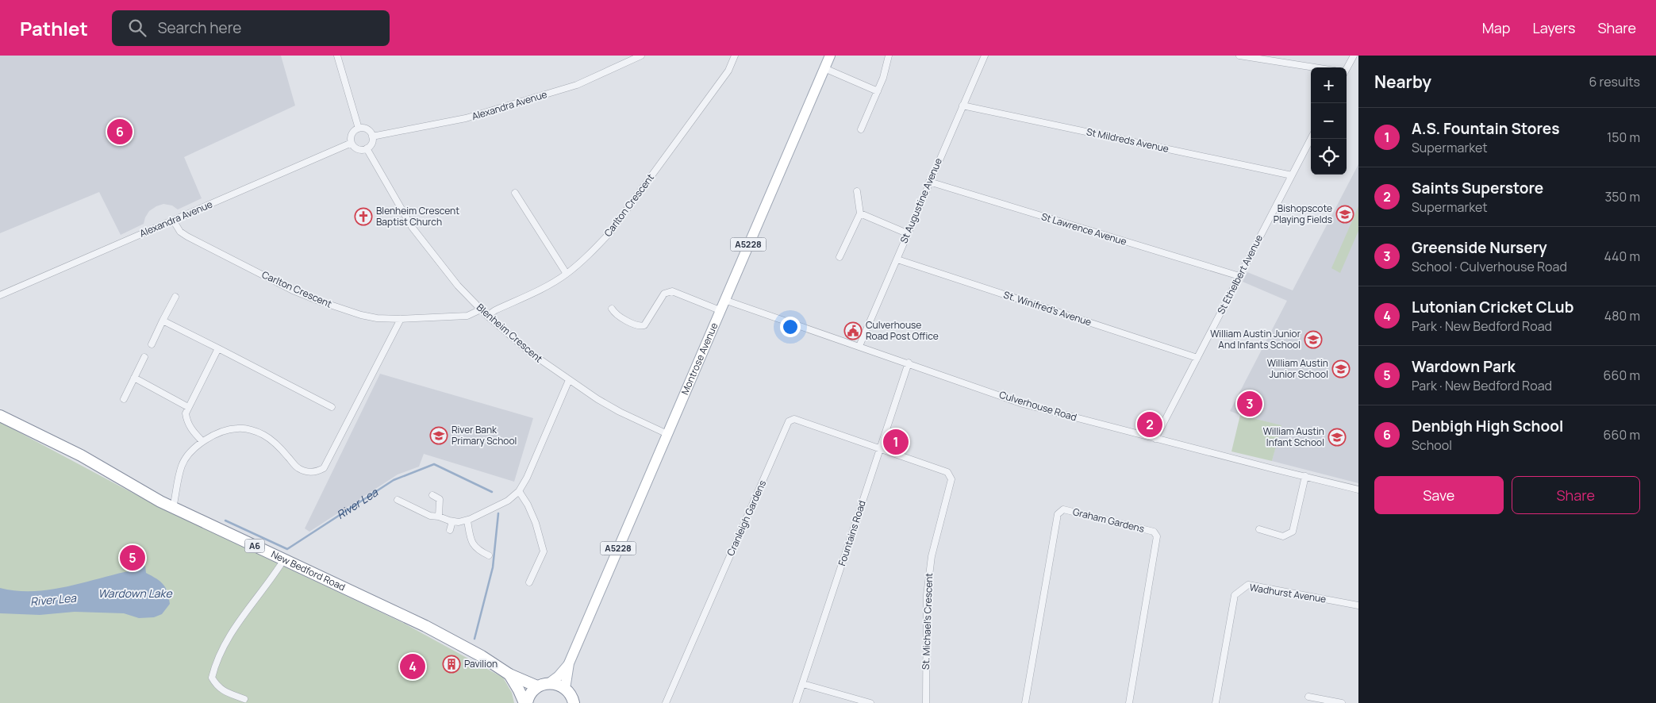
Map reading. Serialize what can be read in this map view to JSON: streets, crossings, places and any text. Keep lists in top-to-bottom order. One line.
{"streets":{"highway":["A6","New Bedford Road"],"main road":["A5228","Montrose Avenue"],"street":["Alexandra Avenue","St Mildreds Avenue","St Augustine Avenue","Carlton Crescent","St Lawrence Avenue","St Ethelbert Avenue","St. Winifred's Avenue","Blenheim Crescent","Culverhouse Road","Cranleigh Gardens","Graham Gardens","Fountains Road","Wadhurst Avenue","St. Michael's Crescent"]},"crossings":[["Alexandra Avenue","Carlton Crescent"],["Alexandra Avenue","Blenheim Crescent"],["St Mildreds Avenue","St Augustine Avenue"],["St Mildreds Avenue","St Ethelbert Avenue"],["St Augustine Avenue","St Lawrence Avenue"],["St Augustine Avenue","St. Winifred's Avenue"],["St Augustine Avenue","Culverhouse Road"],["Carlton Crescent","Blenheim Crescent"],["St Lawrence Avenue","St Ethelbert Avenue"],["St Ethelbert Avenue","St. Winifred's Avenue"],["St Ethelbert Avenue","Culverhouse Road"],["Blenheim Crescent","Montrose Avenue"],["Montrose Avenue","Culverhouse Road"],["Culverhouse Road","Fountains Road"],["Cranleigh Gardens","Fountains Road"],["Cranleigh Gardens","St. Michael's Crescent"],["Fountains Road","St. Michael's Crescent"]],"water":["River Lea","Wardown Lake"],"places":{"school or university":["Bishopscote Playing Fields","William Austin Junior And Infants School","William Austin Junior School","River Bank Primary School","William Austin Infant School"],"church":["Blenheim Crescent Baptist Church"],"public building":["Culverhouse Road Post Office"],"building":["Pavilion"]},"page":{"header":"Pathlet","search":"Search here","nav":["Map","Layers","Share"],"heading":["Nearby","6 results"],"map_buttons":["+","−"],"list":[{"mark":"1","name":"A.S. Fountain Stores","note":"Supermarket","value":"150 m"},{"mark":"2","name":"Saints Superstore","note":"Supermarket","value":"350 m"},{"mark":"3","name":"Greenside Nursery","note":"School · Culverhouse Road","value":"440 m"},{"mark":"4","name":"Lutonian Cricket CLub","note":"Park · New Bedford Road","value":"480 m"},{"mark":"5","name":"Wardown Park","note":"Park · New Bedford Road","value":"660 m"},{"mark":"6","name":"Denbigh High School","note":"School","value":"660 m"}],"pins":["6","3","2","1","5","4"],"buttons":["Save","Share"]}}
